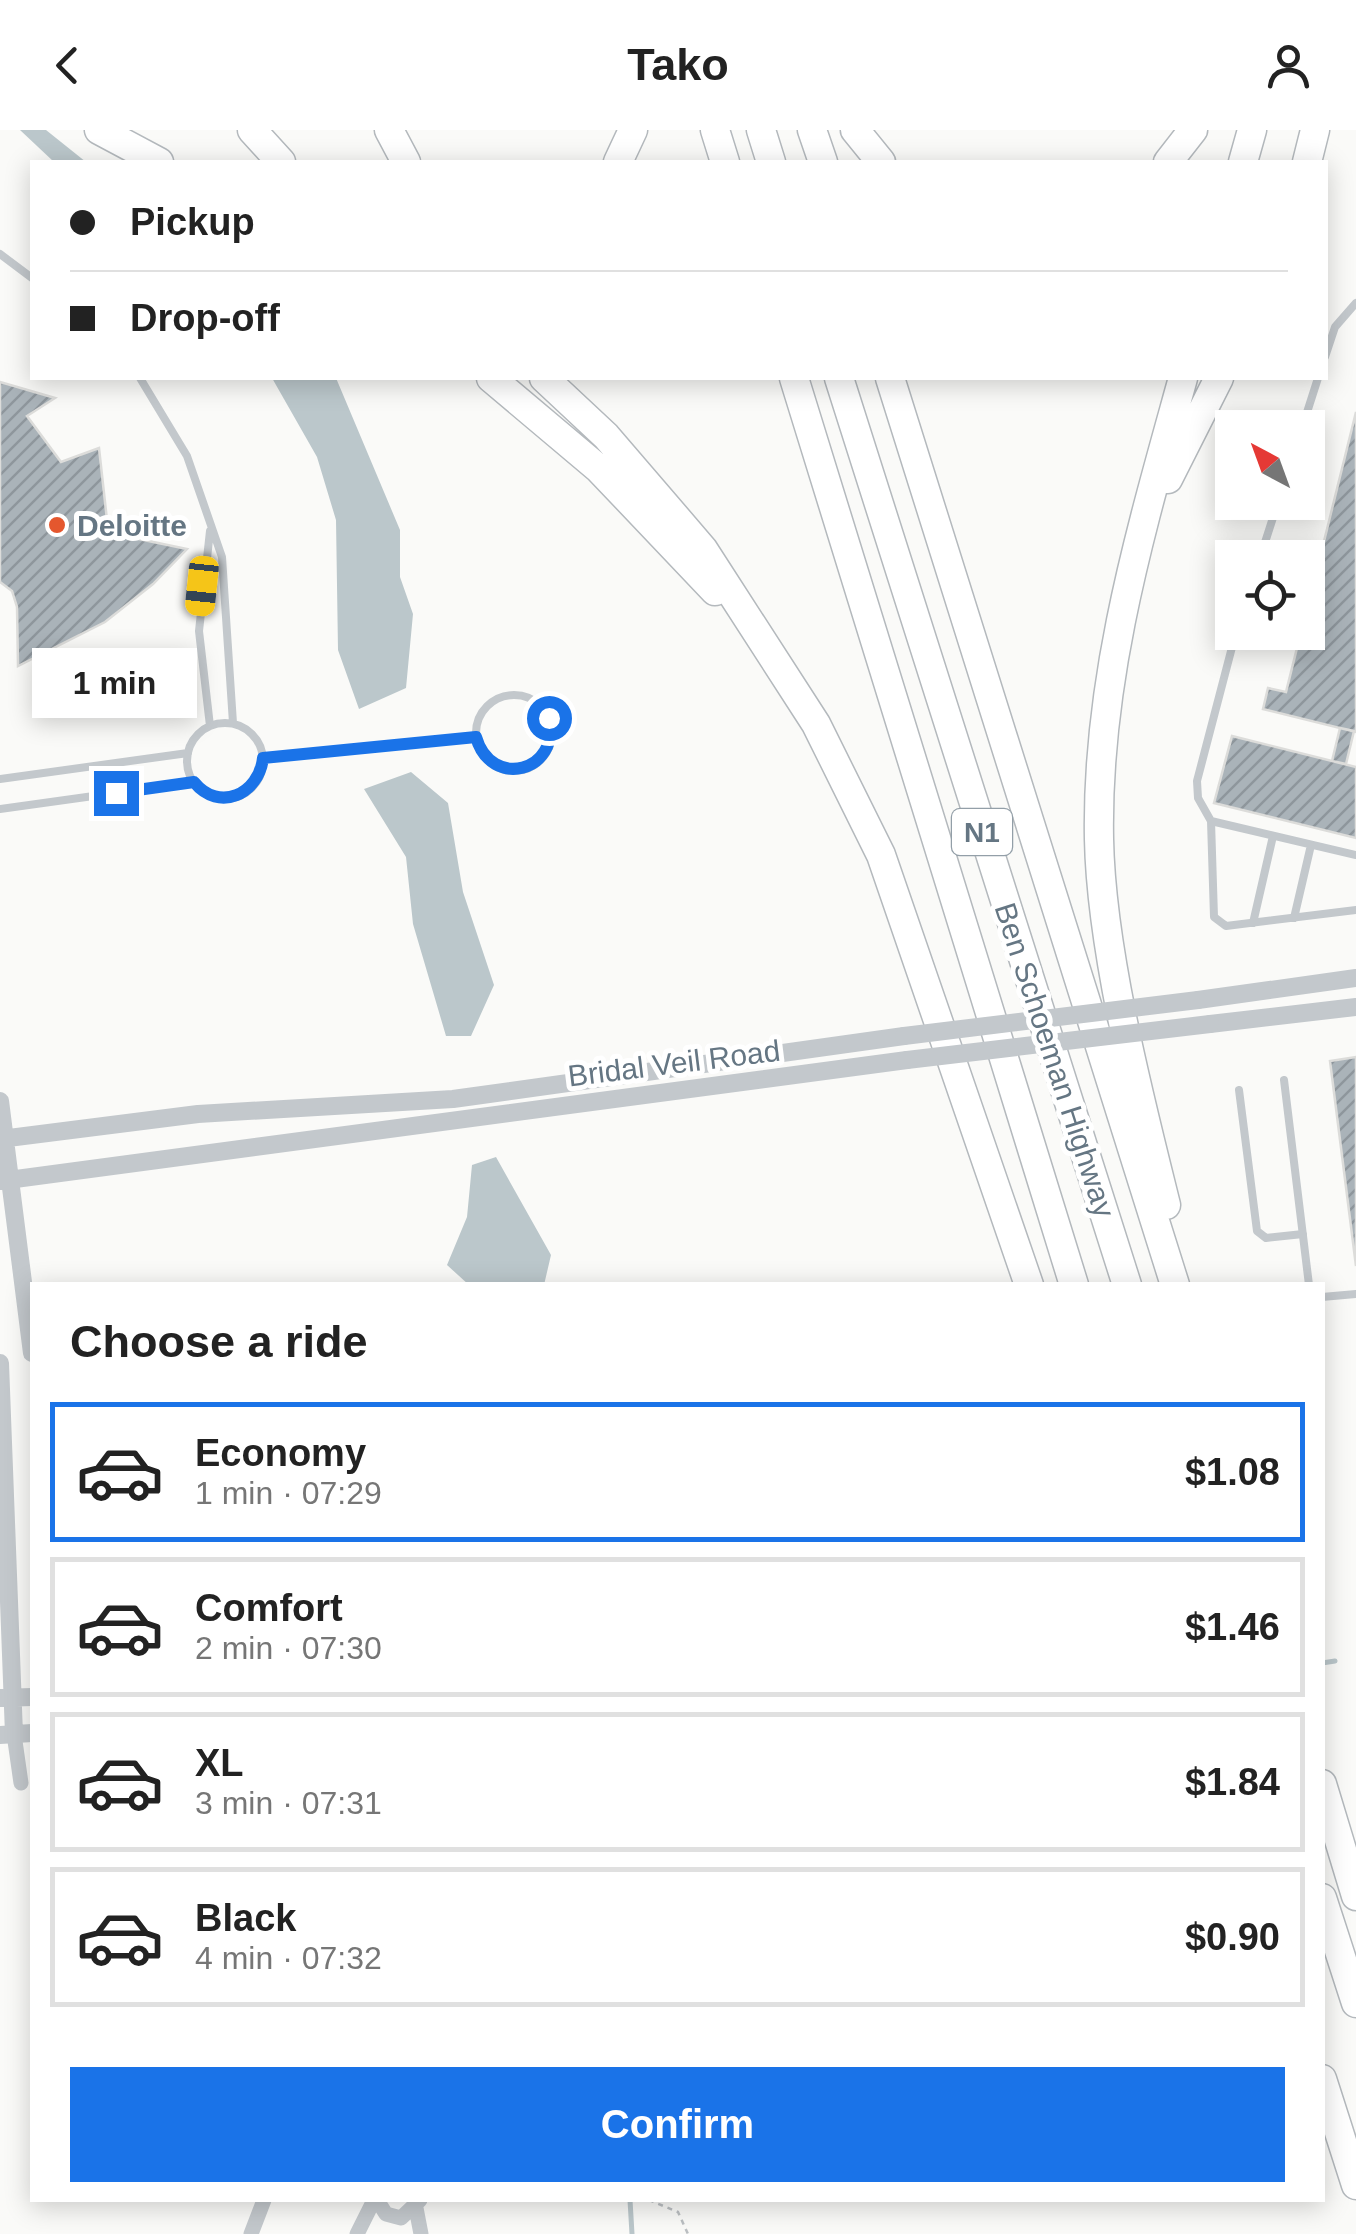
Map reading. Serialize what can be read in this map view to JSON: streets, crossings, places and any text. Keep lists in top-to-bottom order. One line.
{"streets":{"highway":["N1","Ben Schoeman Highway"],"street":["Bridal Veil Road"]},"places":["Deloitte"],"north":"top left","page":{"header":"Tako","banner":["Pickup","Drop-off"],"bubble":"1 min","heading":"Choose a ride","list":[{"name":"Economy","note":"1 min · 07:29","value":"$1.08"},{"name":"Comfort","note":"2 min · 07:30","value":"$1.46"},{"name":"XL","note":"3 min · 07:31","value":"$1.84"},{"name":"Black","note":"4 min · 07:32","value":"$0.90"}],"buttons":"Confirm"}}
